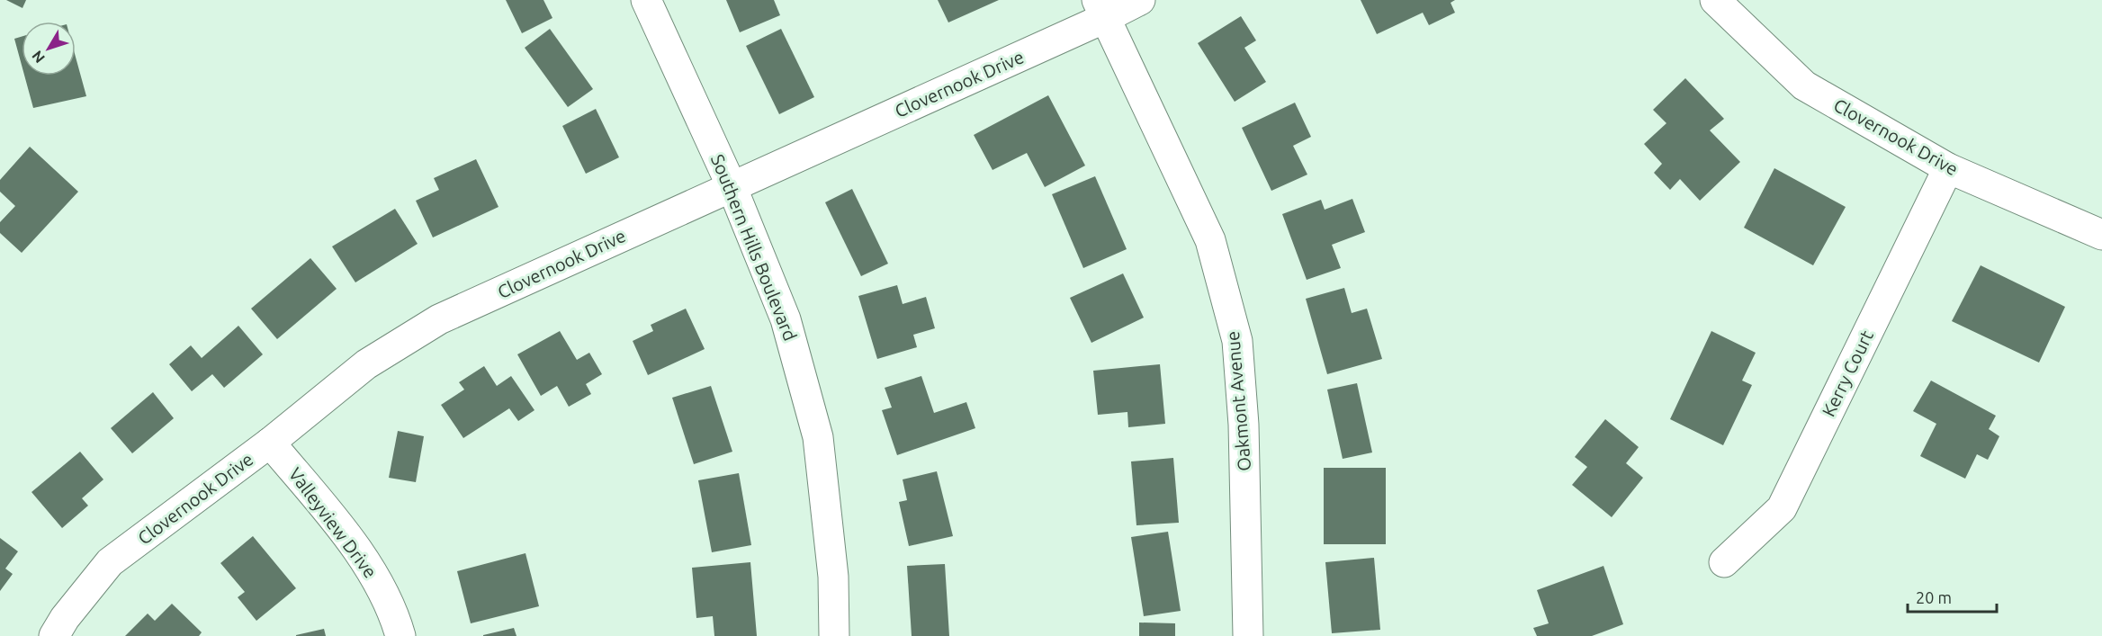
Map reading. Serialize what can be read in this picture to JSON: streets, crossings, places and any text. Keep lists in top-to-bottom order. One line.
{"streets":{"street":["Clovernook Drive","Southern Hills Boulevard","Kerry Court","Oakmont Avenue","Valleyview Drive"]},"crossings":[["Clovernook Drive","Southern Hills Boulevard"],["Clovernook Drive","Kerry Court"],["Clovernook Drive","Oakmont Avenue"],["Clovernook Drive","Valleyview Drive"]],"scale_bar":"20 m","north":"bottom left"}
